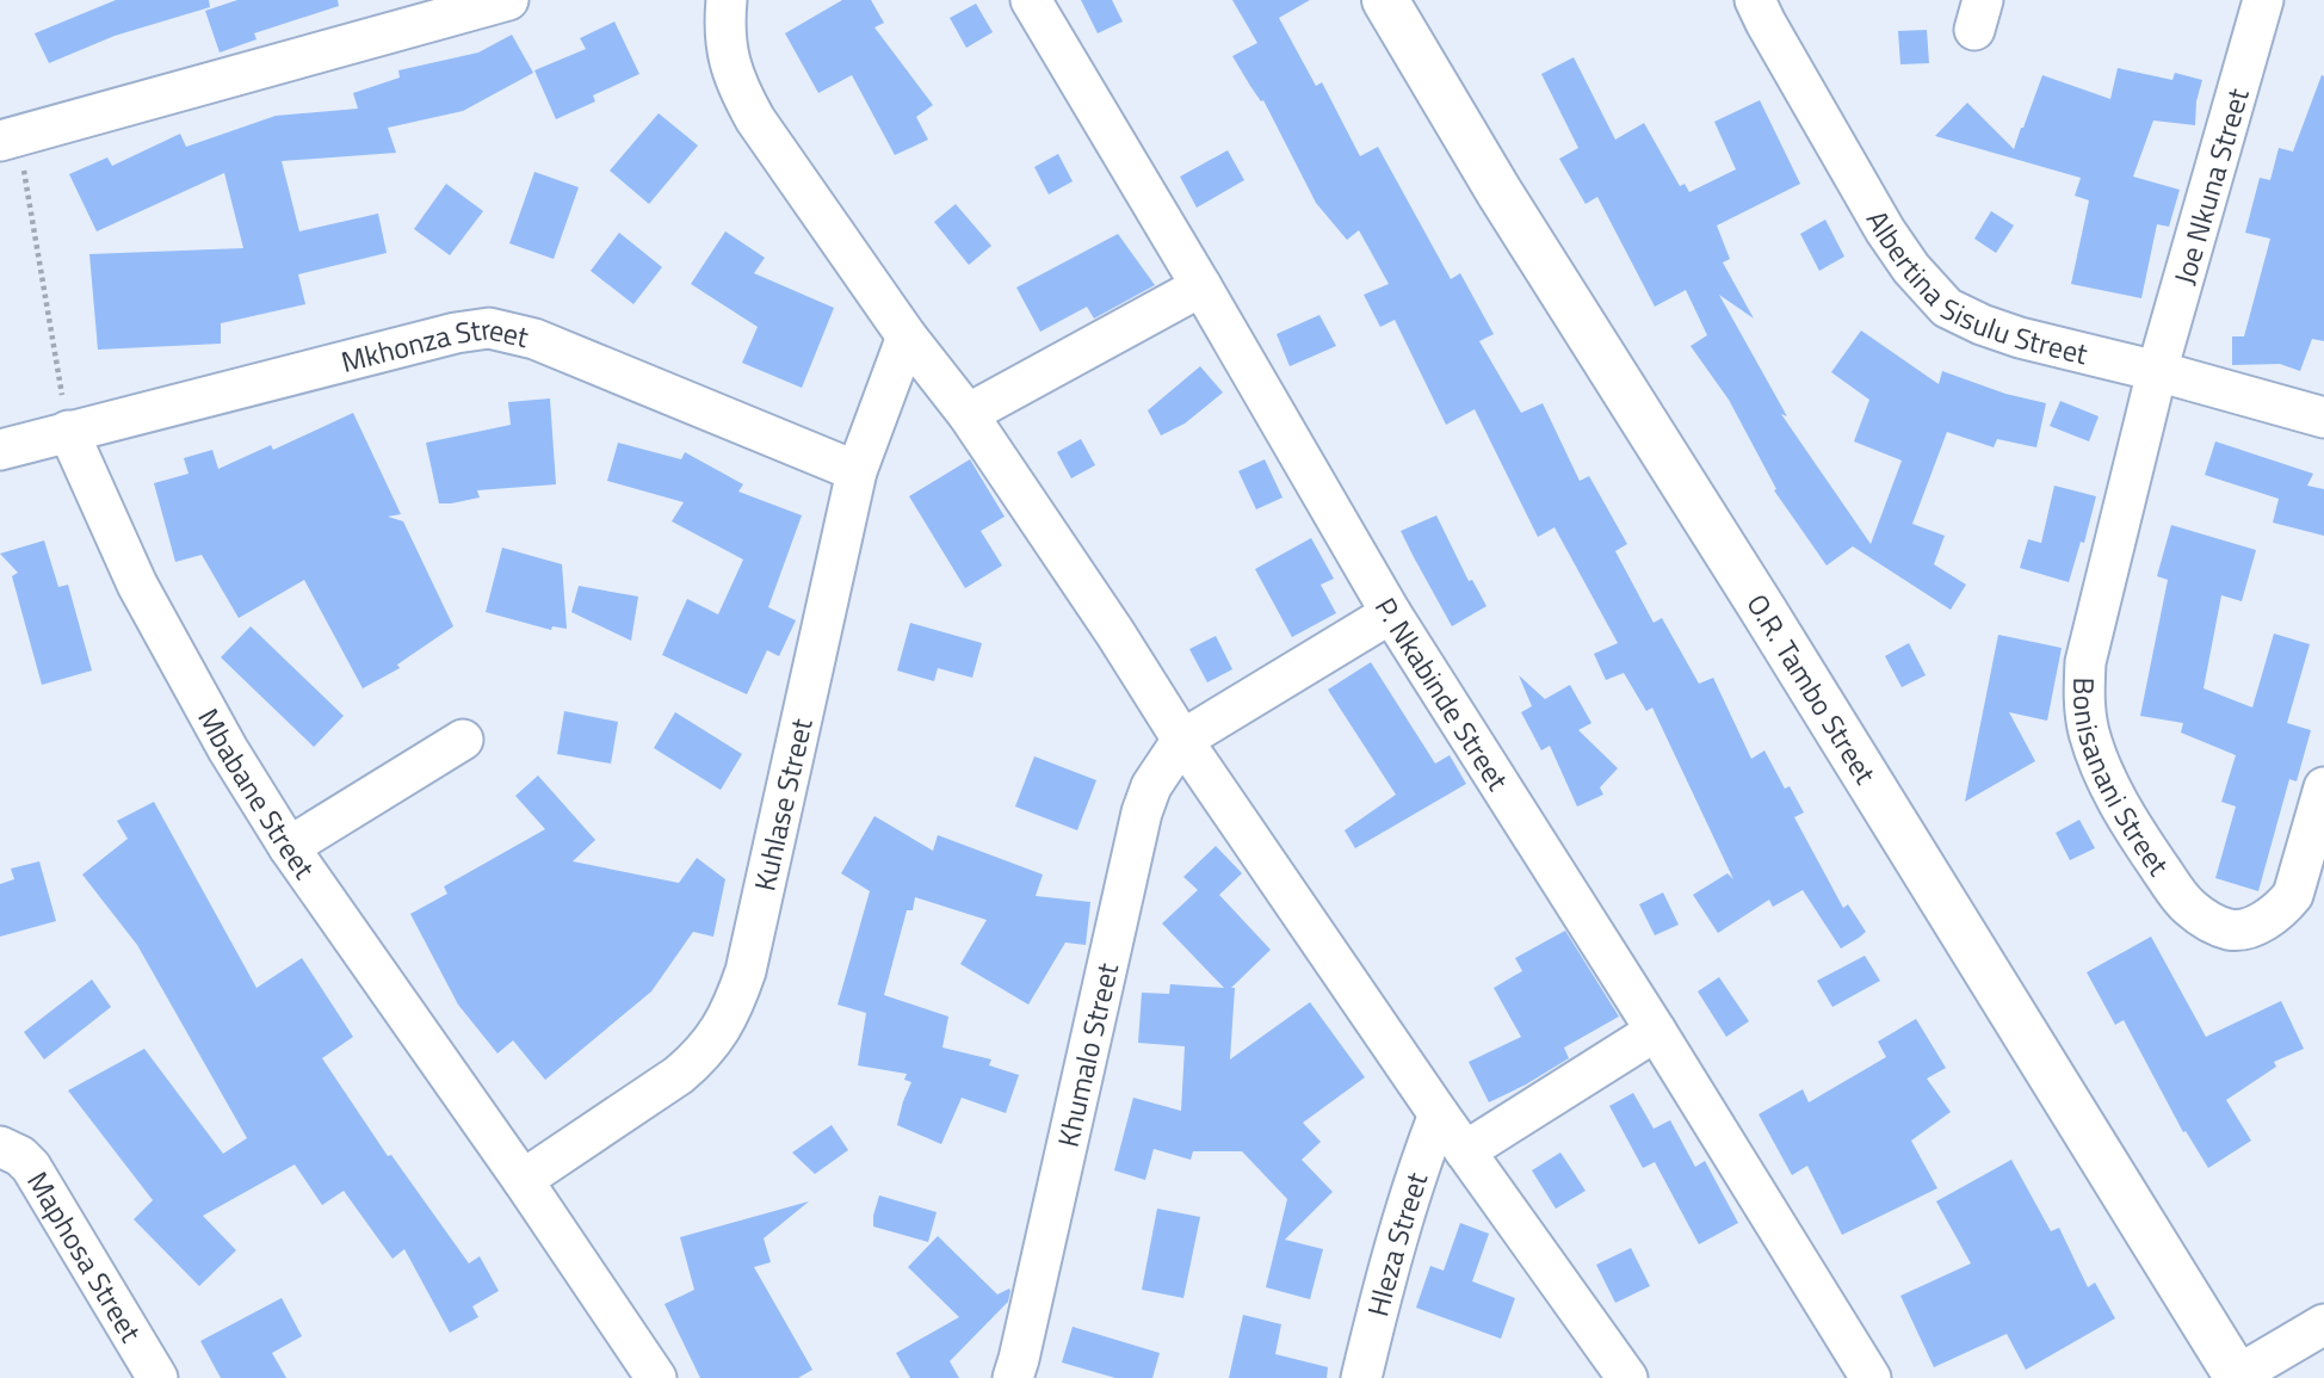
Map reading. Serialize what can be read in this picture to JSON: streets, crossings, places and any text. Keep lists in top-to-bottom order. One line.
{"streets":{"street":["Joe Nkuna Street","Albertina Sisulu Street","Mkhonza Street","O.R. Tambo Street","P. Nkabinde Street","Bonisanani Street","Mbabane Street","Kuhlase Street","Khumalo Street","Hleza Street","Maphosa Street"]},"crossings":[["Joe Nkuna Street","Albertina Sisulu Street"],["Joe Nkuna Street","Bonisanani Street"],["Albertina Sisulu Street","Bonisanani Street"],["Mkhonza Street","Mbabane Street"],["Mkhonza Street","Kuhlase Street"],["Mbabane Street","Kuhlase Street"]]}
